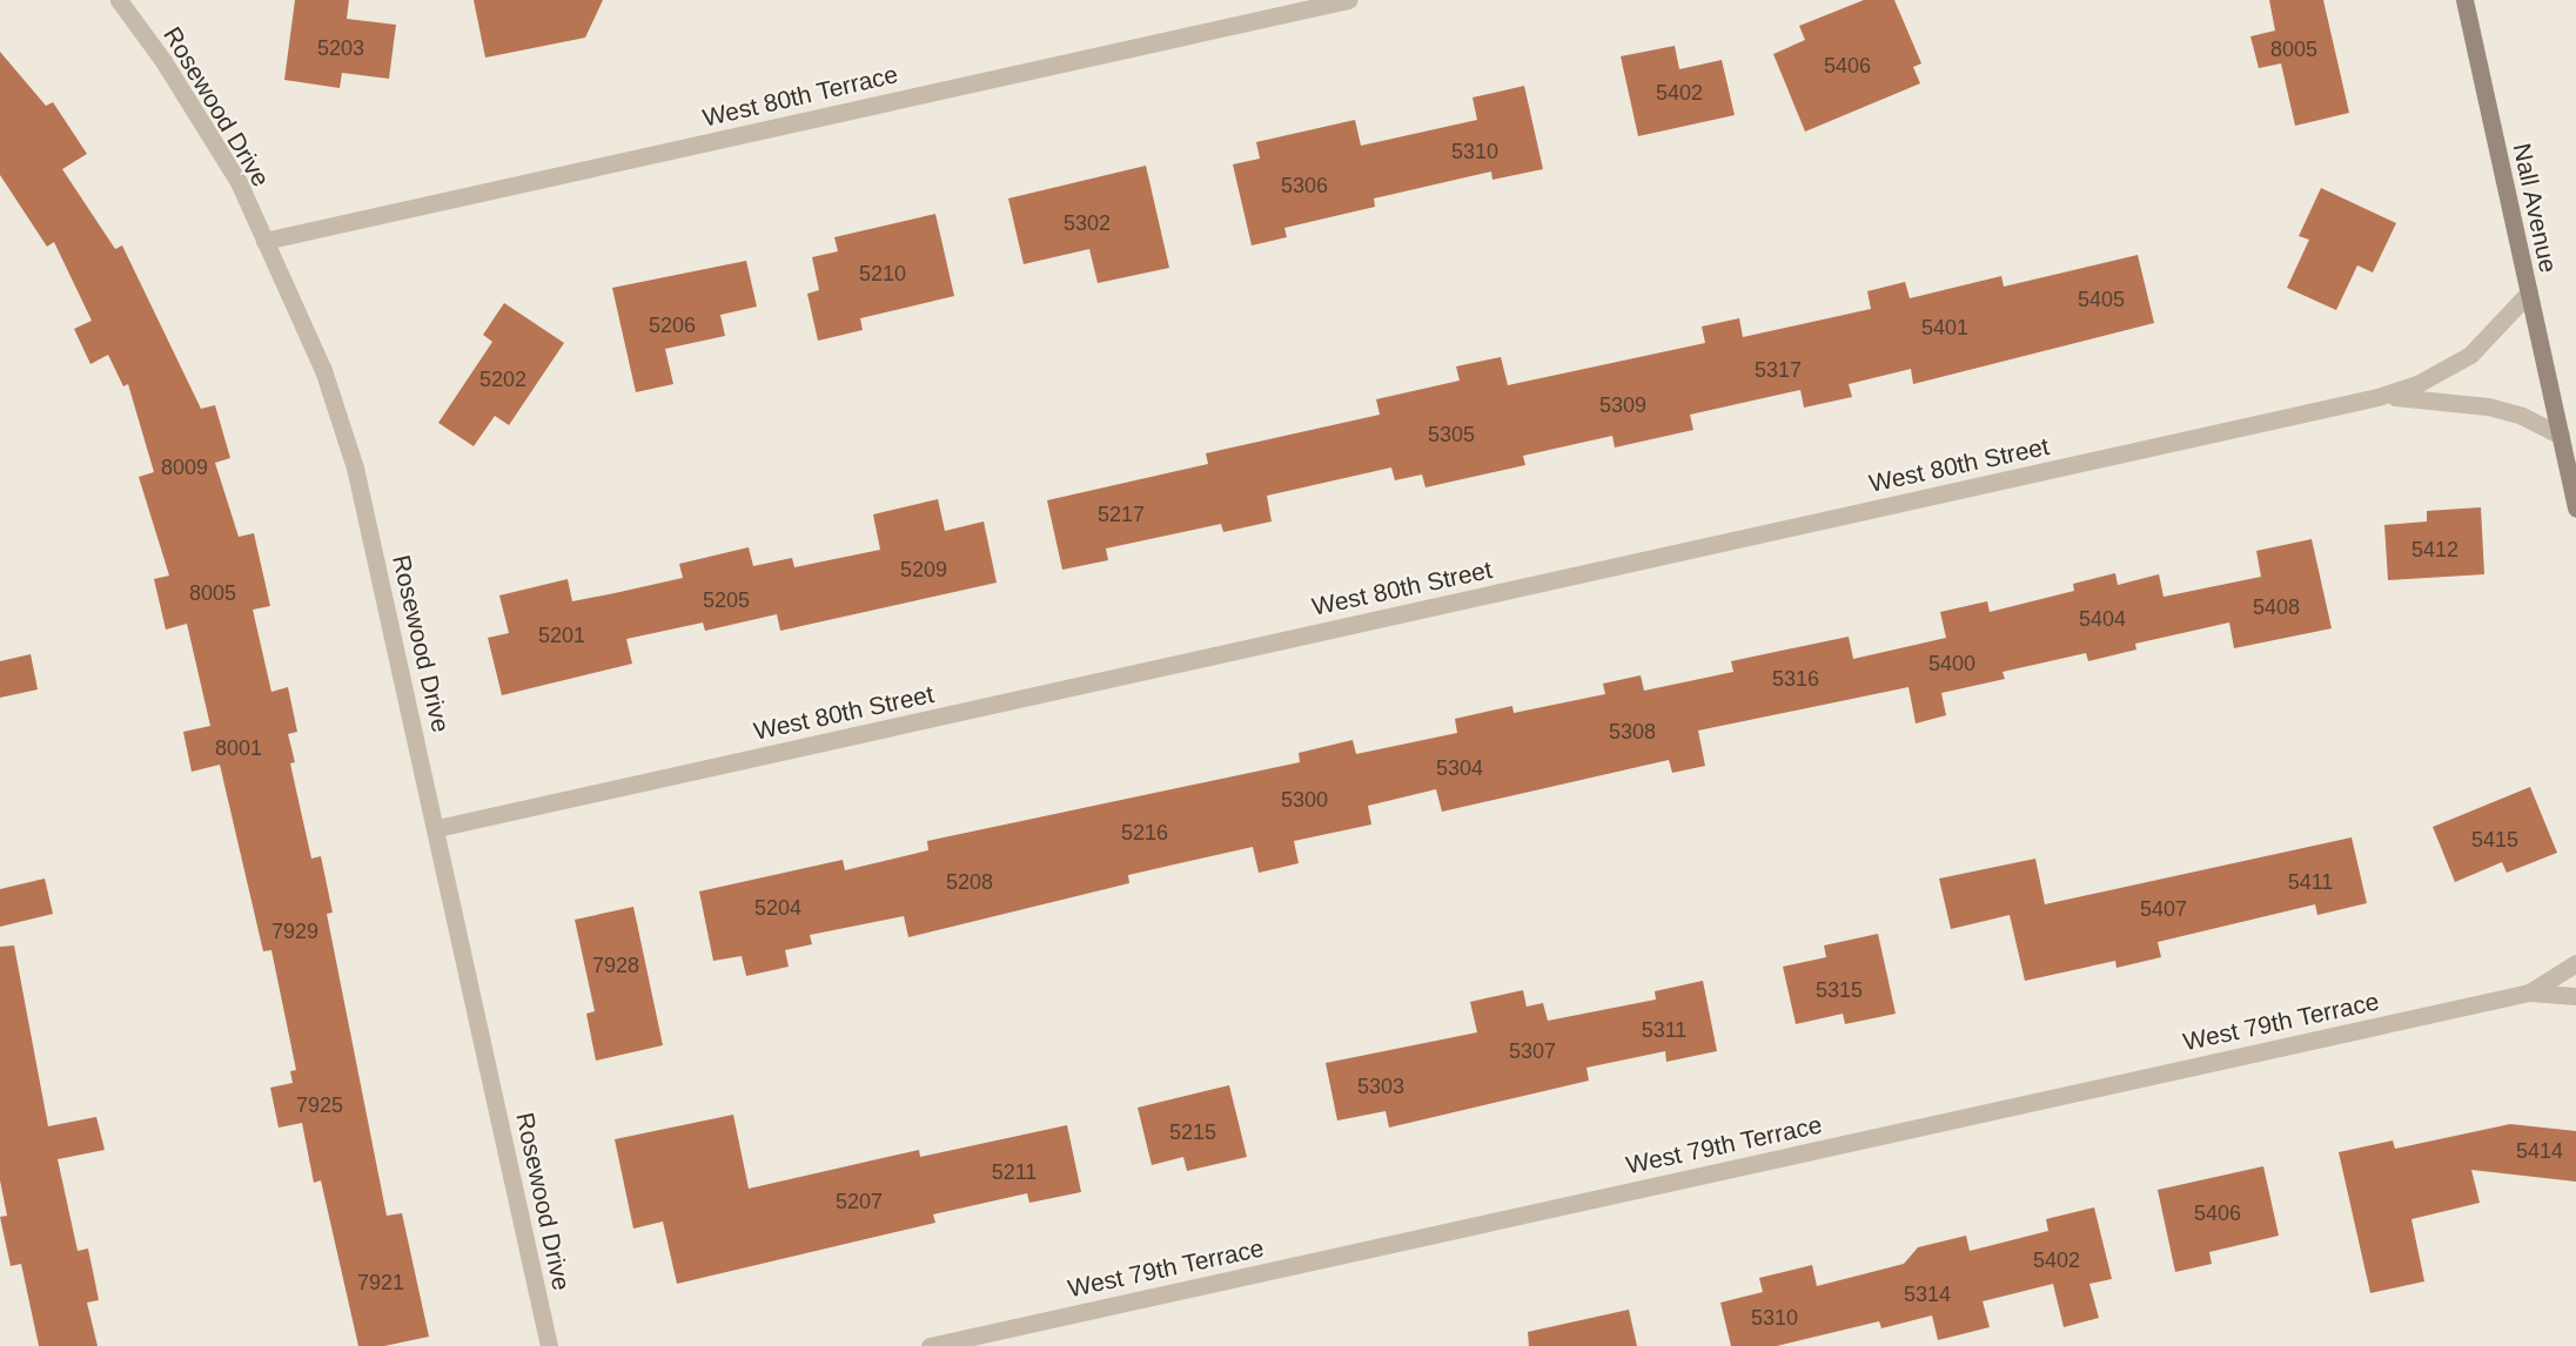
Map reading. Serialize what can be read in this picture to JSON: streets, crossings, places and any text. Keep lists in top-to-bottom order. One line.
{"streets":{"main road":["Nall Avenue"],"street":["West 80th Terrace","Rosewood Drive","West 80th Street","West 79th Terrace"]},"crossings":[["West 80th Terrace","Rosewood Drive"],["Rosewood Drive","West 80th Street"],["Nall Avenue","West 80th Street"]],"house_numbers":["5203","8005","5406","5402","5310","5306","5302","5210","5405","5206","5401","5317","5202","5309","5305","8009","5217","5412","5209","8005","5205","5408","5404","5201","5400","5316","5308","8001","5304","5300","5216","5415","5208","5411","5204","5407","7929","7928","5315","5311","5307","5303","7925","5215","5414","5211","5207","5406","5402","7921","5314","5310"]}
